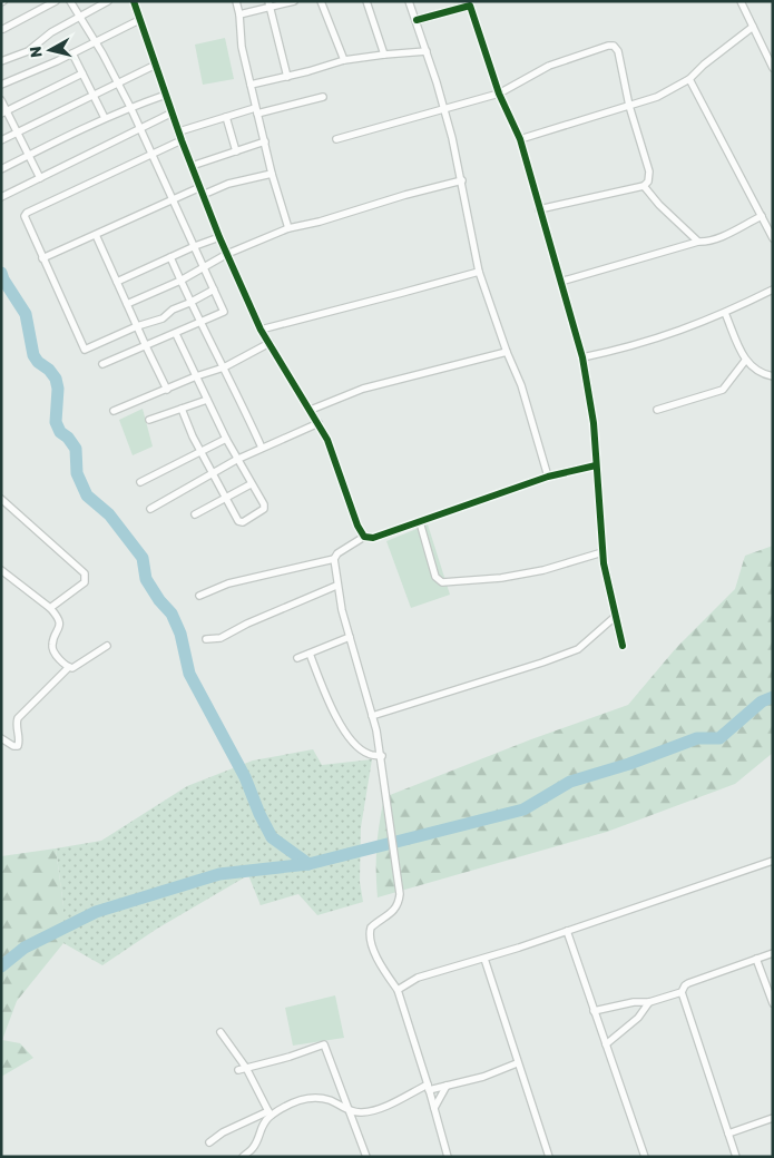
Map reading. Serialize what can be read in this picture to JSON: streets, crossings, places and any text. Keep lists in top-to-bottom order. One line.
{"north":"left"}
